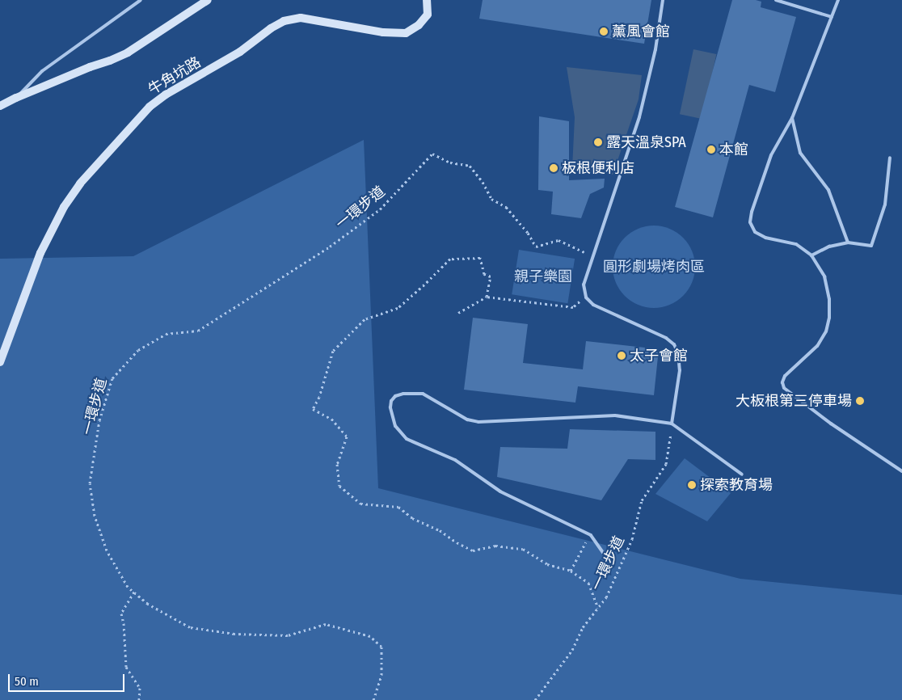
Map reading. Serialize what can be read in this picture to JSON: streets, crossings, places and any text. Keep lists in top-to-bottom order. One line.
{"streets":{"street":["牛角坑路"],"path":["一環步道"]},"parks":["圓形劇場烤肉區","親子樂園"],"places":["薰風會館","露天溫泉SPA","本館","板根便利店","太子會館","大板根第三停車場","探索教育場"],"scale_bar":"50 m"}
